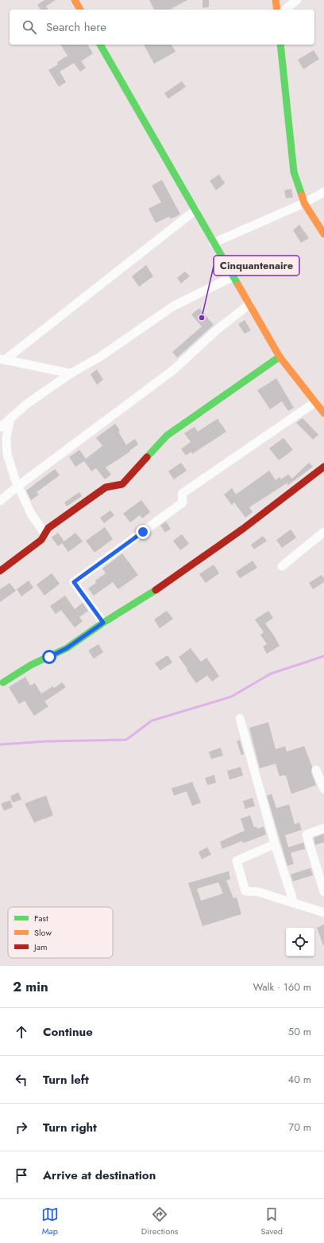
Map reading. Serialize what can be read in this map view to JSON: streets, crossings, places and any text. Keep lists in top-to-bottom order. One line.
{"places":["Cinquantenaire"],"legend":["Fast","Slow","Jam"],"page":{"search":"Search here","heading":["2 min","Walk · 160 m"],"list":[["Continue","50 m"],["Turn left","40 m"],["Turn right","70 m"],"Arrive at destination"],"nav":["Map","Directions","Saved"]}}
